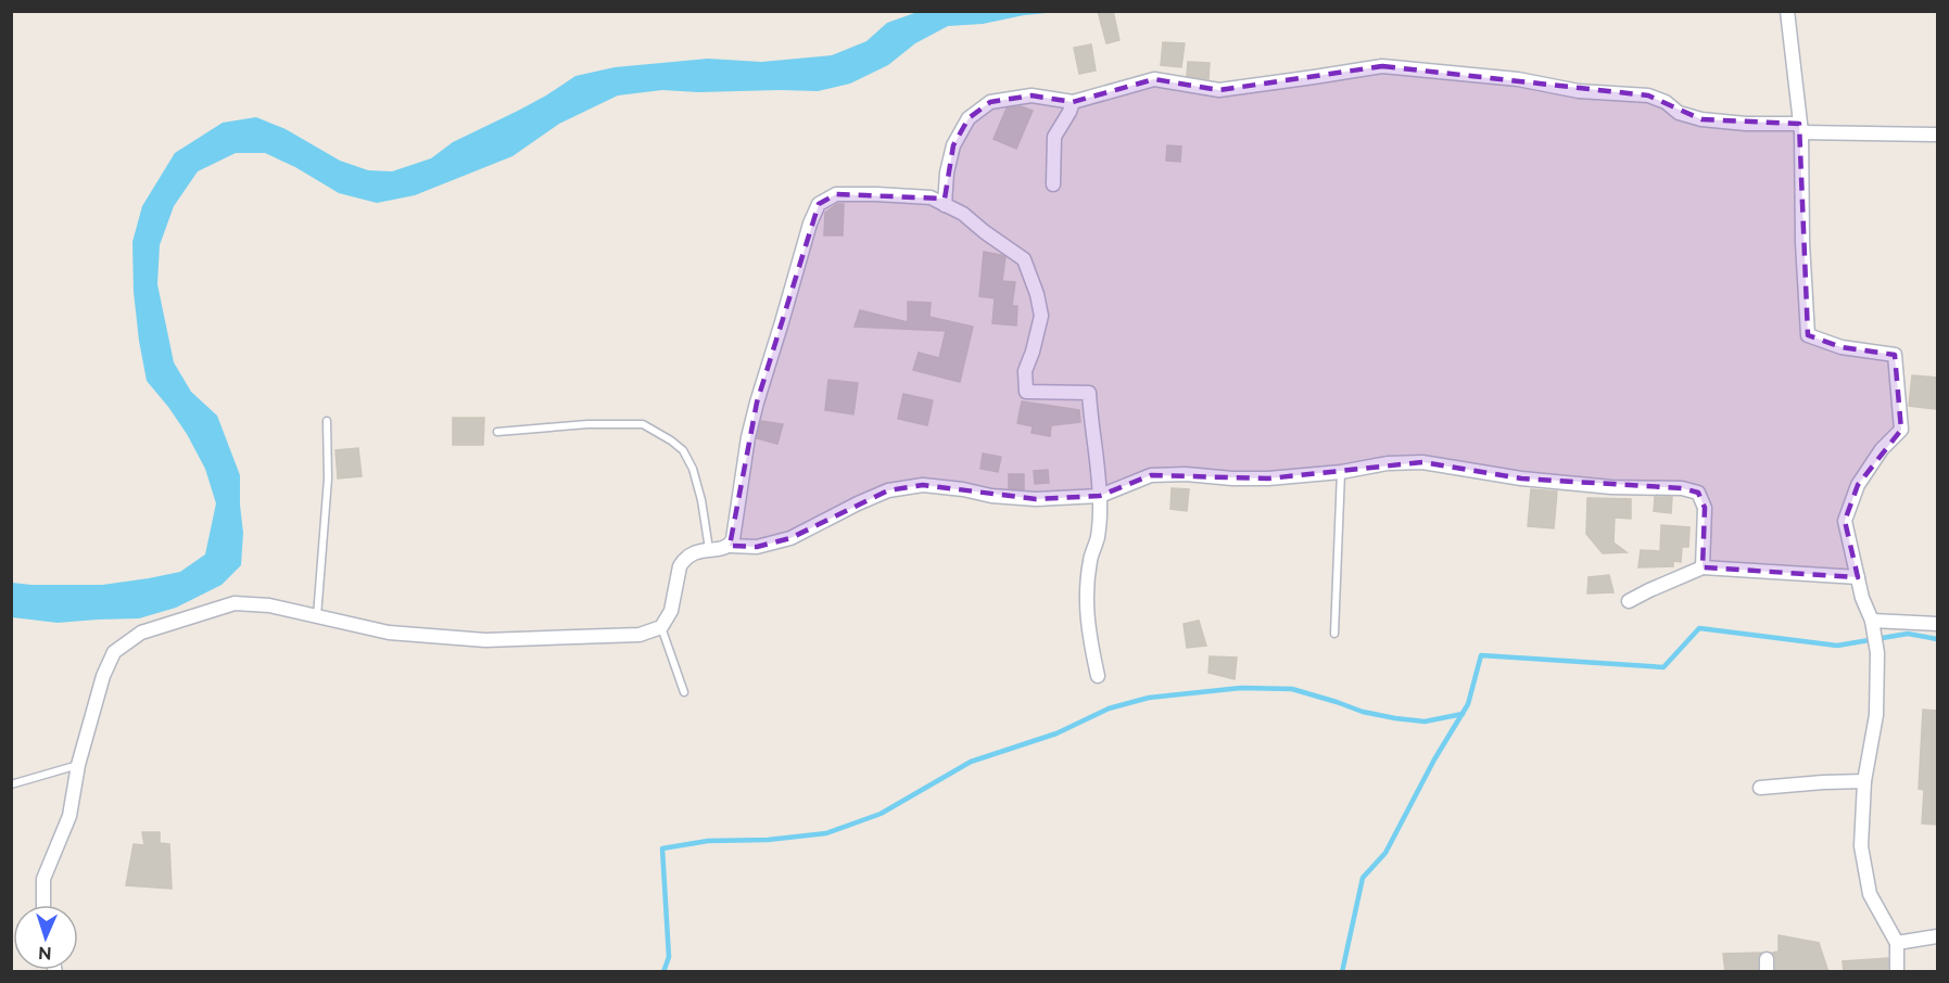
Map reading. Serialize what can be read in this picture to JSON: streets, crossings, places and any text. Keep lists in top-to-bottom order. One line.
{"north":"bottom"}
